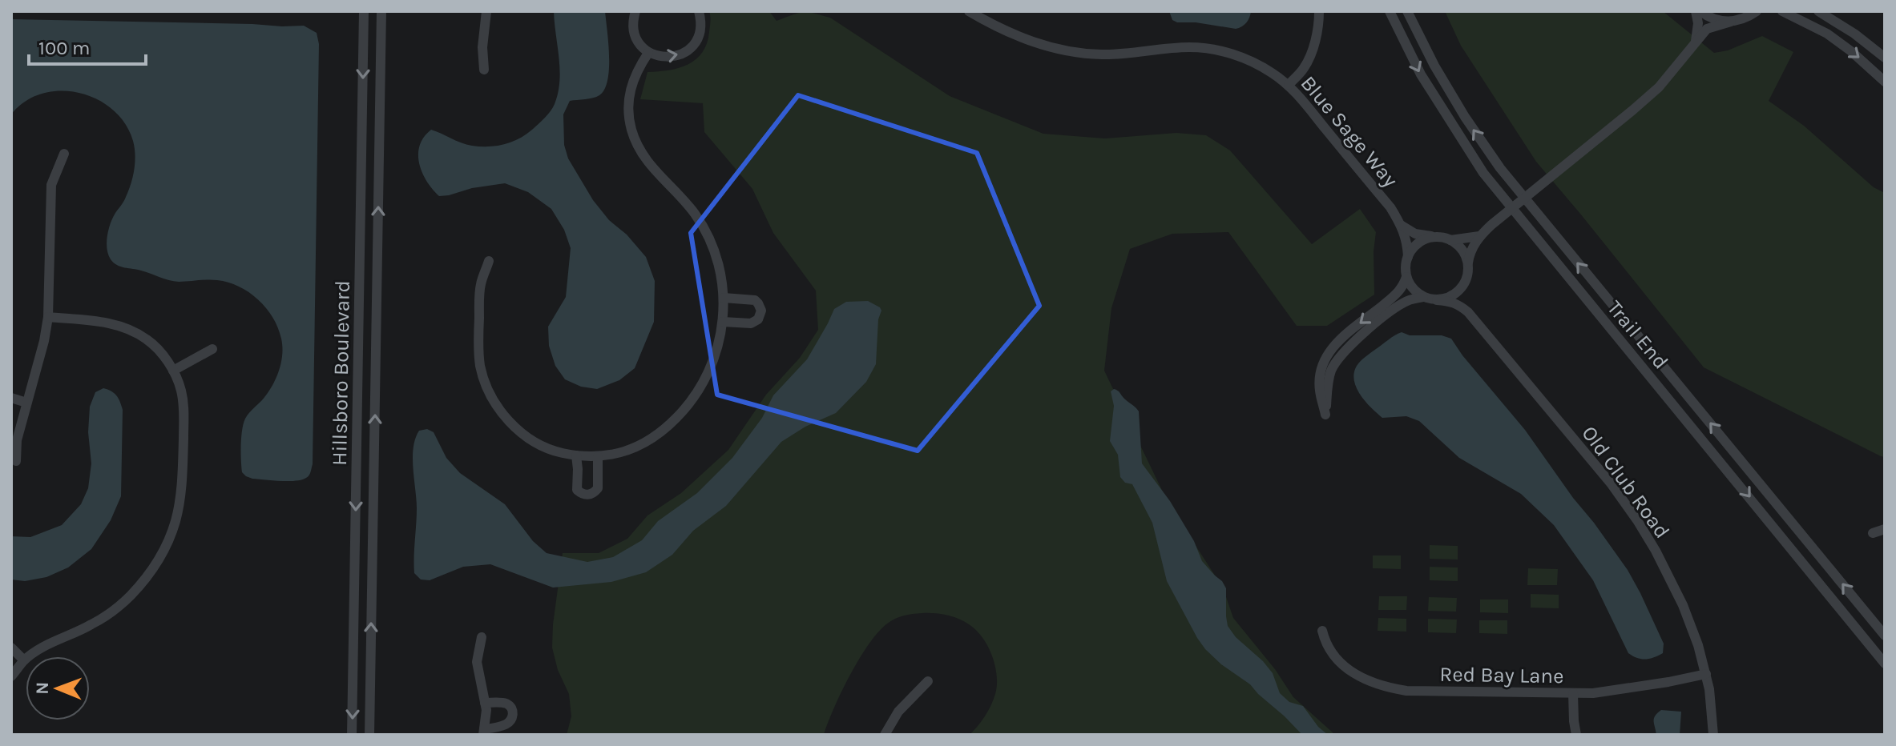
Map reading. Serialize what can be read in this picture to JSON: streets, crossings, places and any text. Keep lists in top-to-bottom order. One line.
{"streets":{"street":["Blue Sage Way","Trail End","Hillsboro Boulevard","Old Club Road","Red Bay Lane"]},"crossings":[["Blue Sage Way","Old Club Road"],["Old Club Road","Red Bay Lane"]],"scale_bar":"100 m","north":"left"}
